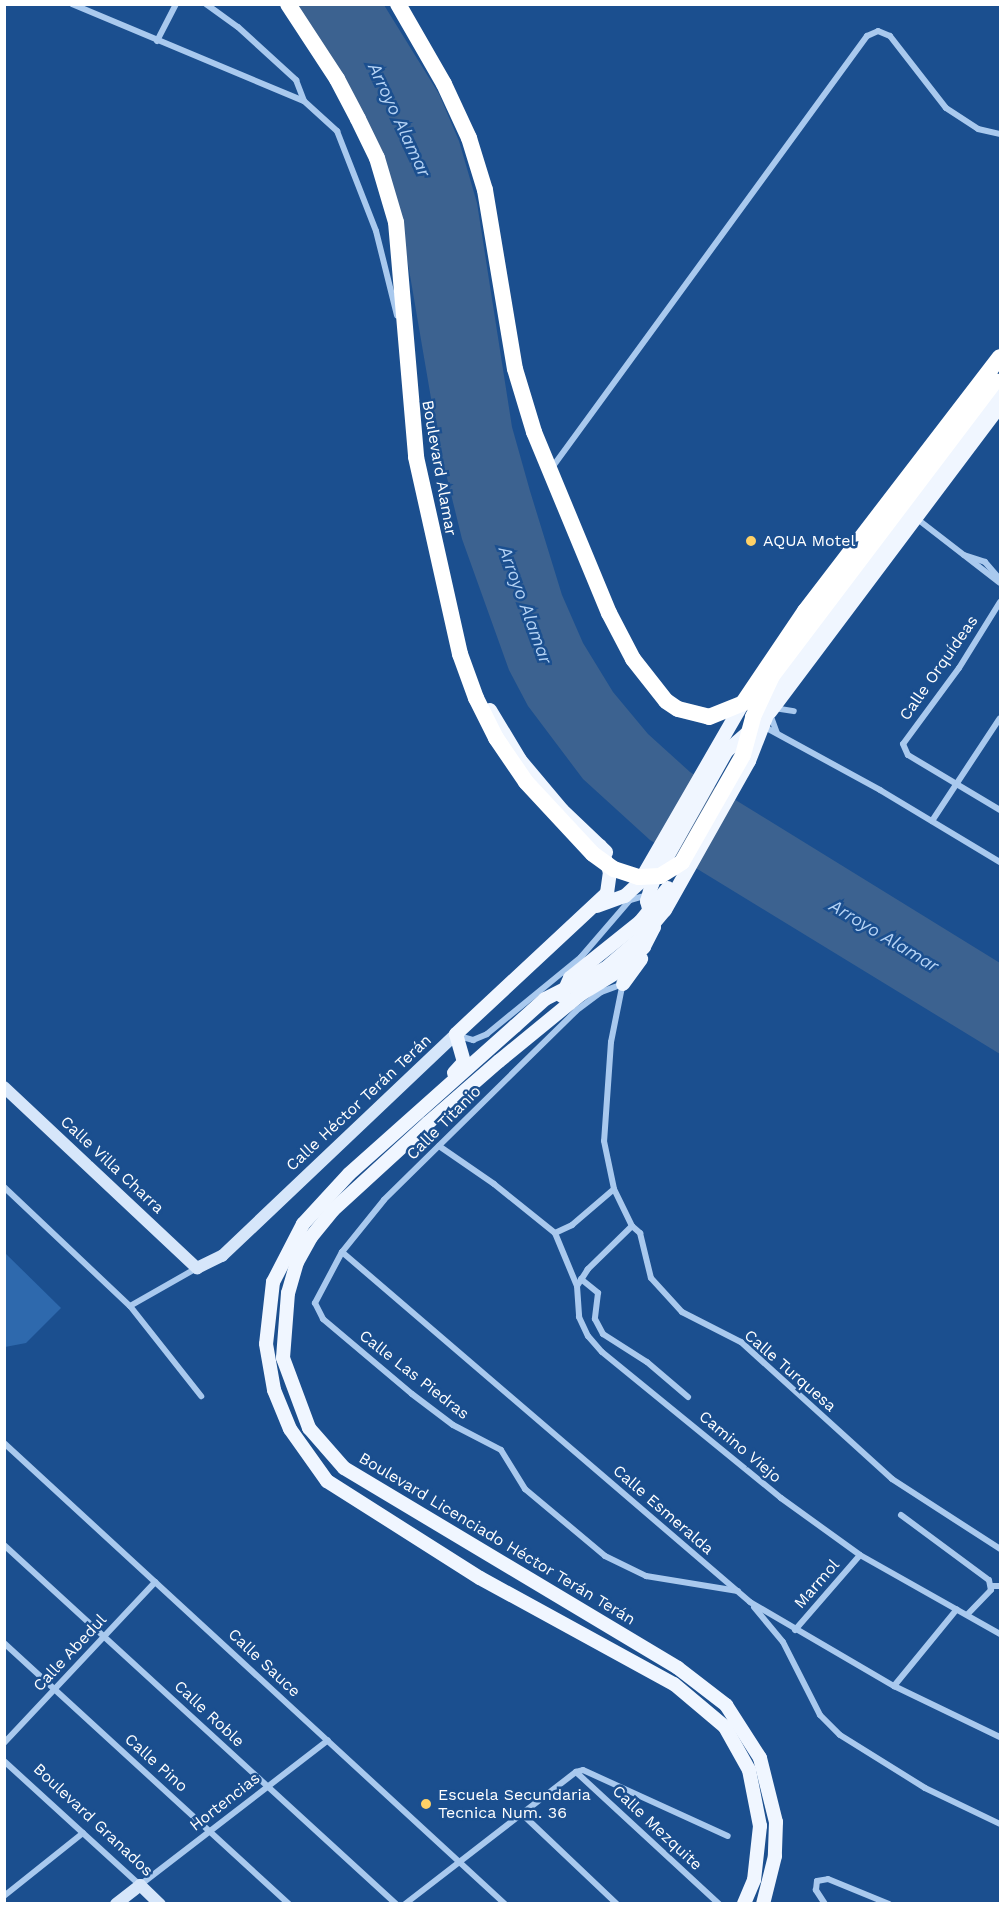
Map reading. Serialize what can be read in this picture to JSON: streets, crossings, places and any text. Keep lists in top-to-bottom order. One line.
{"streets":{"highway":["Boulevard Alamar","Boulevard Licenciado Héctor Terán Terán"],"main road":["Calle Héctor Terán Terán"],"street":["Calle Orquídeas","Calle Titanio","Calle Villa Charra","Calle Turquesa","Calle Las Piedras","Camino Viejo","Calle Esmeralda","Marmol","Calle Abedul","Calle Sauce","Calle Roble","Calle Pino","Hortencias","Boulevard Granados","Calle Mezquite"]},"crossings":[["Boulevard Alamar","Calle Héctor Terán Terán"],["Boulevard Alamar","Boulevard Licenciado Héctor Terán Terán"],["Calle Héctor Terán Terán","Calle Villa Charra"],["Calle Titanio","Calle Turquesa"],["Calle Titanio","Calle Las Piedras"],["Calle Titanio","Calle Esmeralda"],["Calle Turquesa","Boulevard Licenciado Héctor Terán Terán"],["Calle Las Piedras","Calle Esmeralda"],["Camino Viejo","Marmol"],["Calle Esmeralda","Marmol"],["Calle Abedul","Calle Sauce"],["Calle Abedul","Calle Roble"],["Calle Abedul","Calle Pino"],["Calle Sauce","Hortencias"],["Calle Roble","Hortencias"],["Calle Pino","Hortencias"],["Hortencias","Boulevard Granados"]],"water":["Arroyo Alamar"],"places":["AQUA Motel","Escuela Secundaria Tecnica Num. 36"]}
